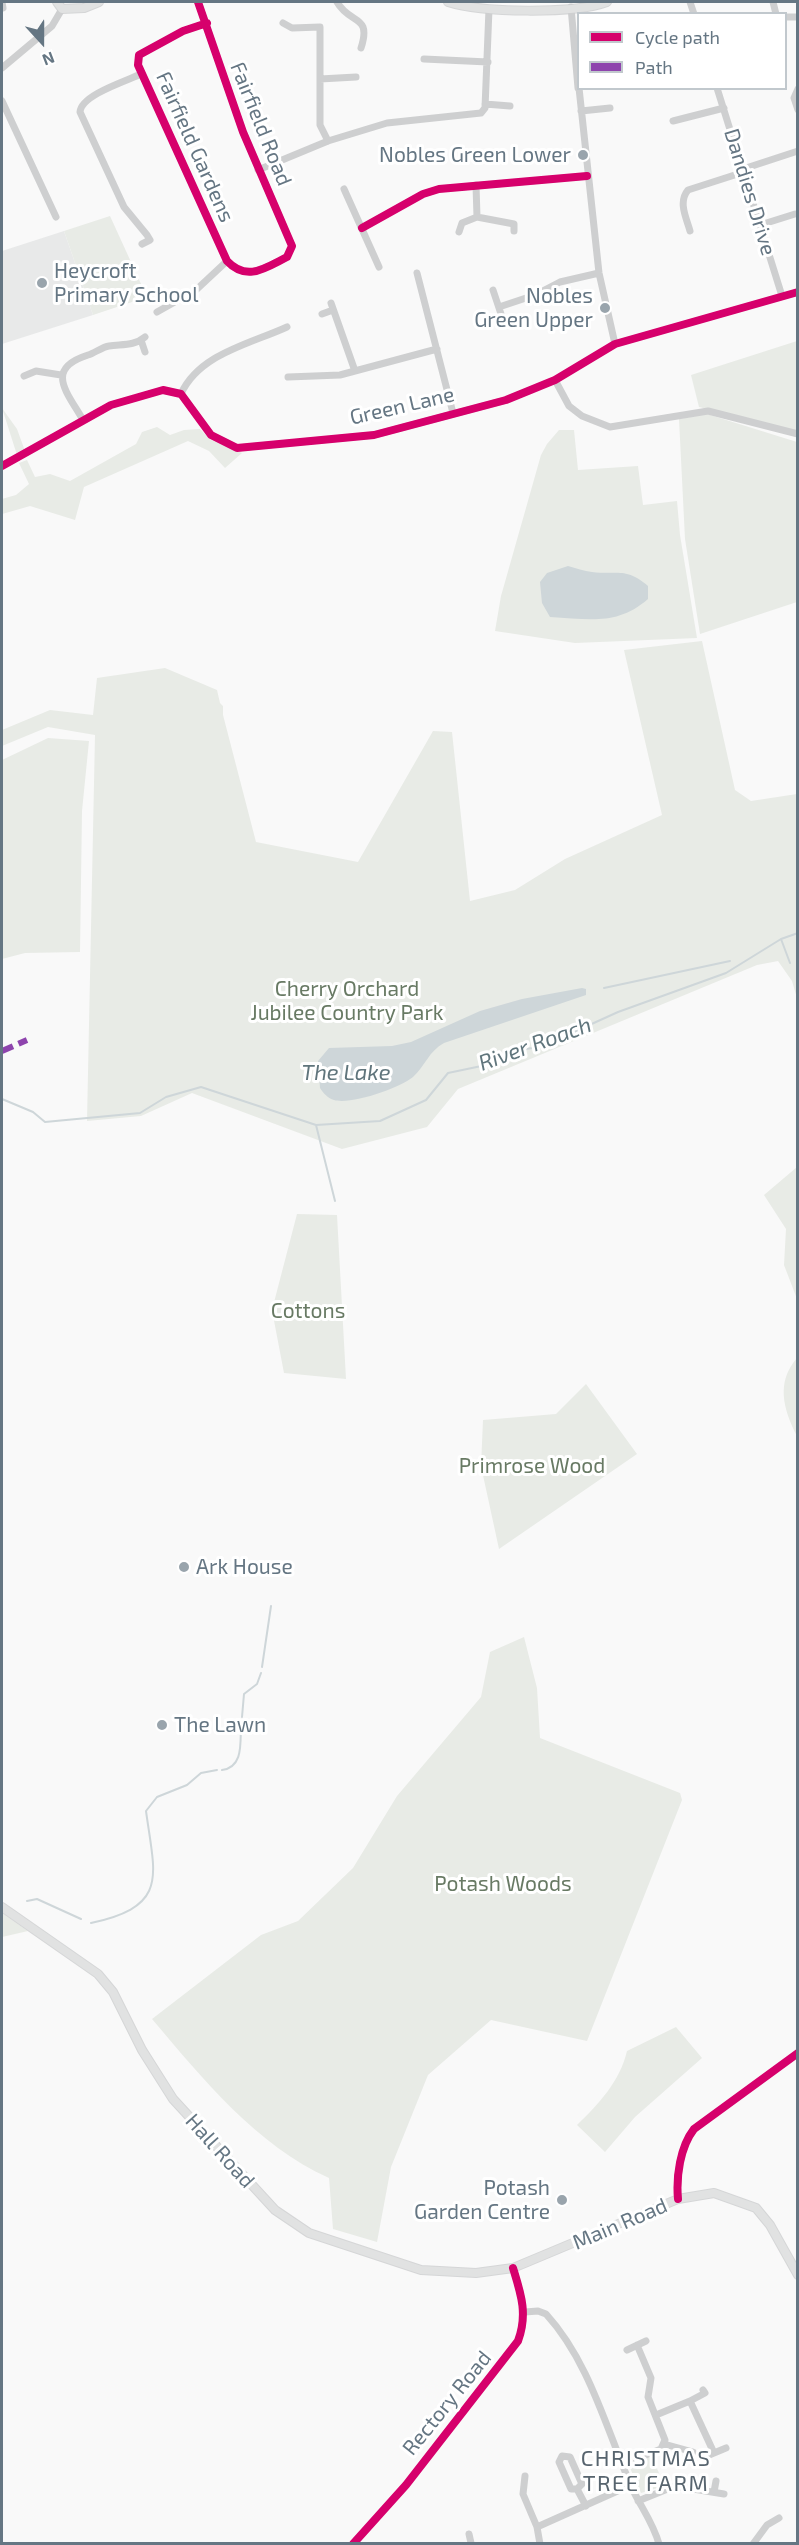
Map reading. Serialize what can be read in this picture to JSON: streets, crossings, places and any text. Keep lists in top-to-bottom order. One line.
{"streets":{"main road":["Hall Road","Main Road"],"street":["Fairfield Road","Fairfield Gardens","Dandies Drive","Green Lane","Rectory Road"]},"crossings":[["Fairfield Road","Fairfield Gardens"],["Dandies Drive","Green Lane"],["Hall Road","Main Road"]],"districts":["CHRISTMAS TREE FARM"],"water":["River Roach","The Lake"],"parks":["Cherry Orchard Jubilee Country Park","Cottons","Primrose Wood","Potash Woods"],"places":["Nobles Green Lower","Heycroft Primary School","Nobles Green Upper","Ark House","The Lawn","Potash Garden Centre"],"legend":["Cycle path","Path"],"north":"bottom"}
